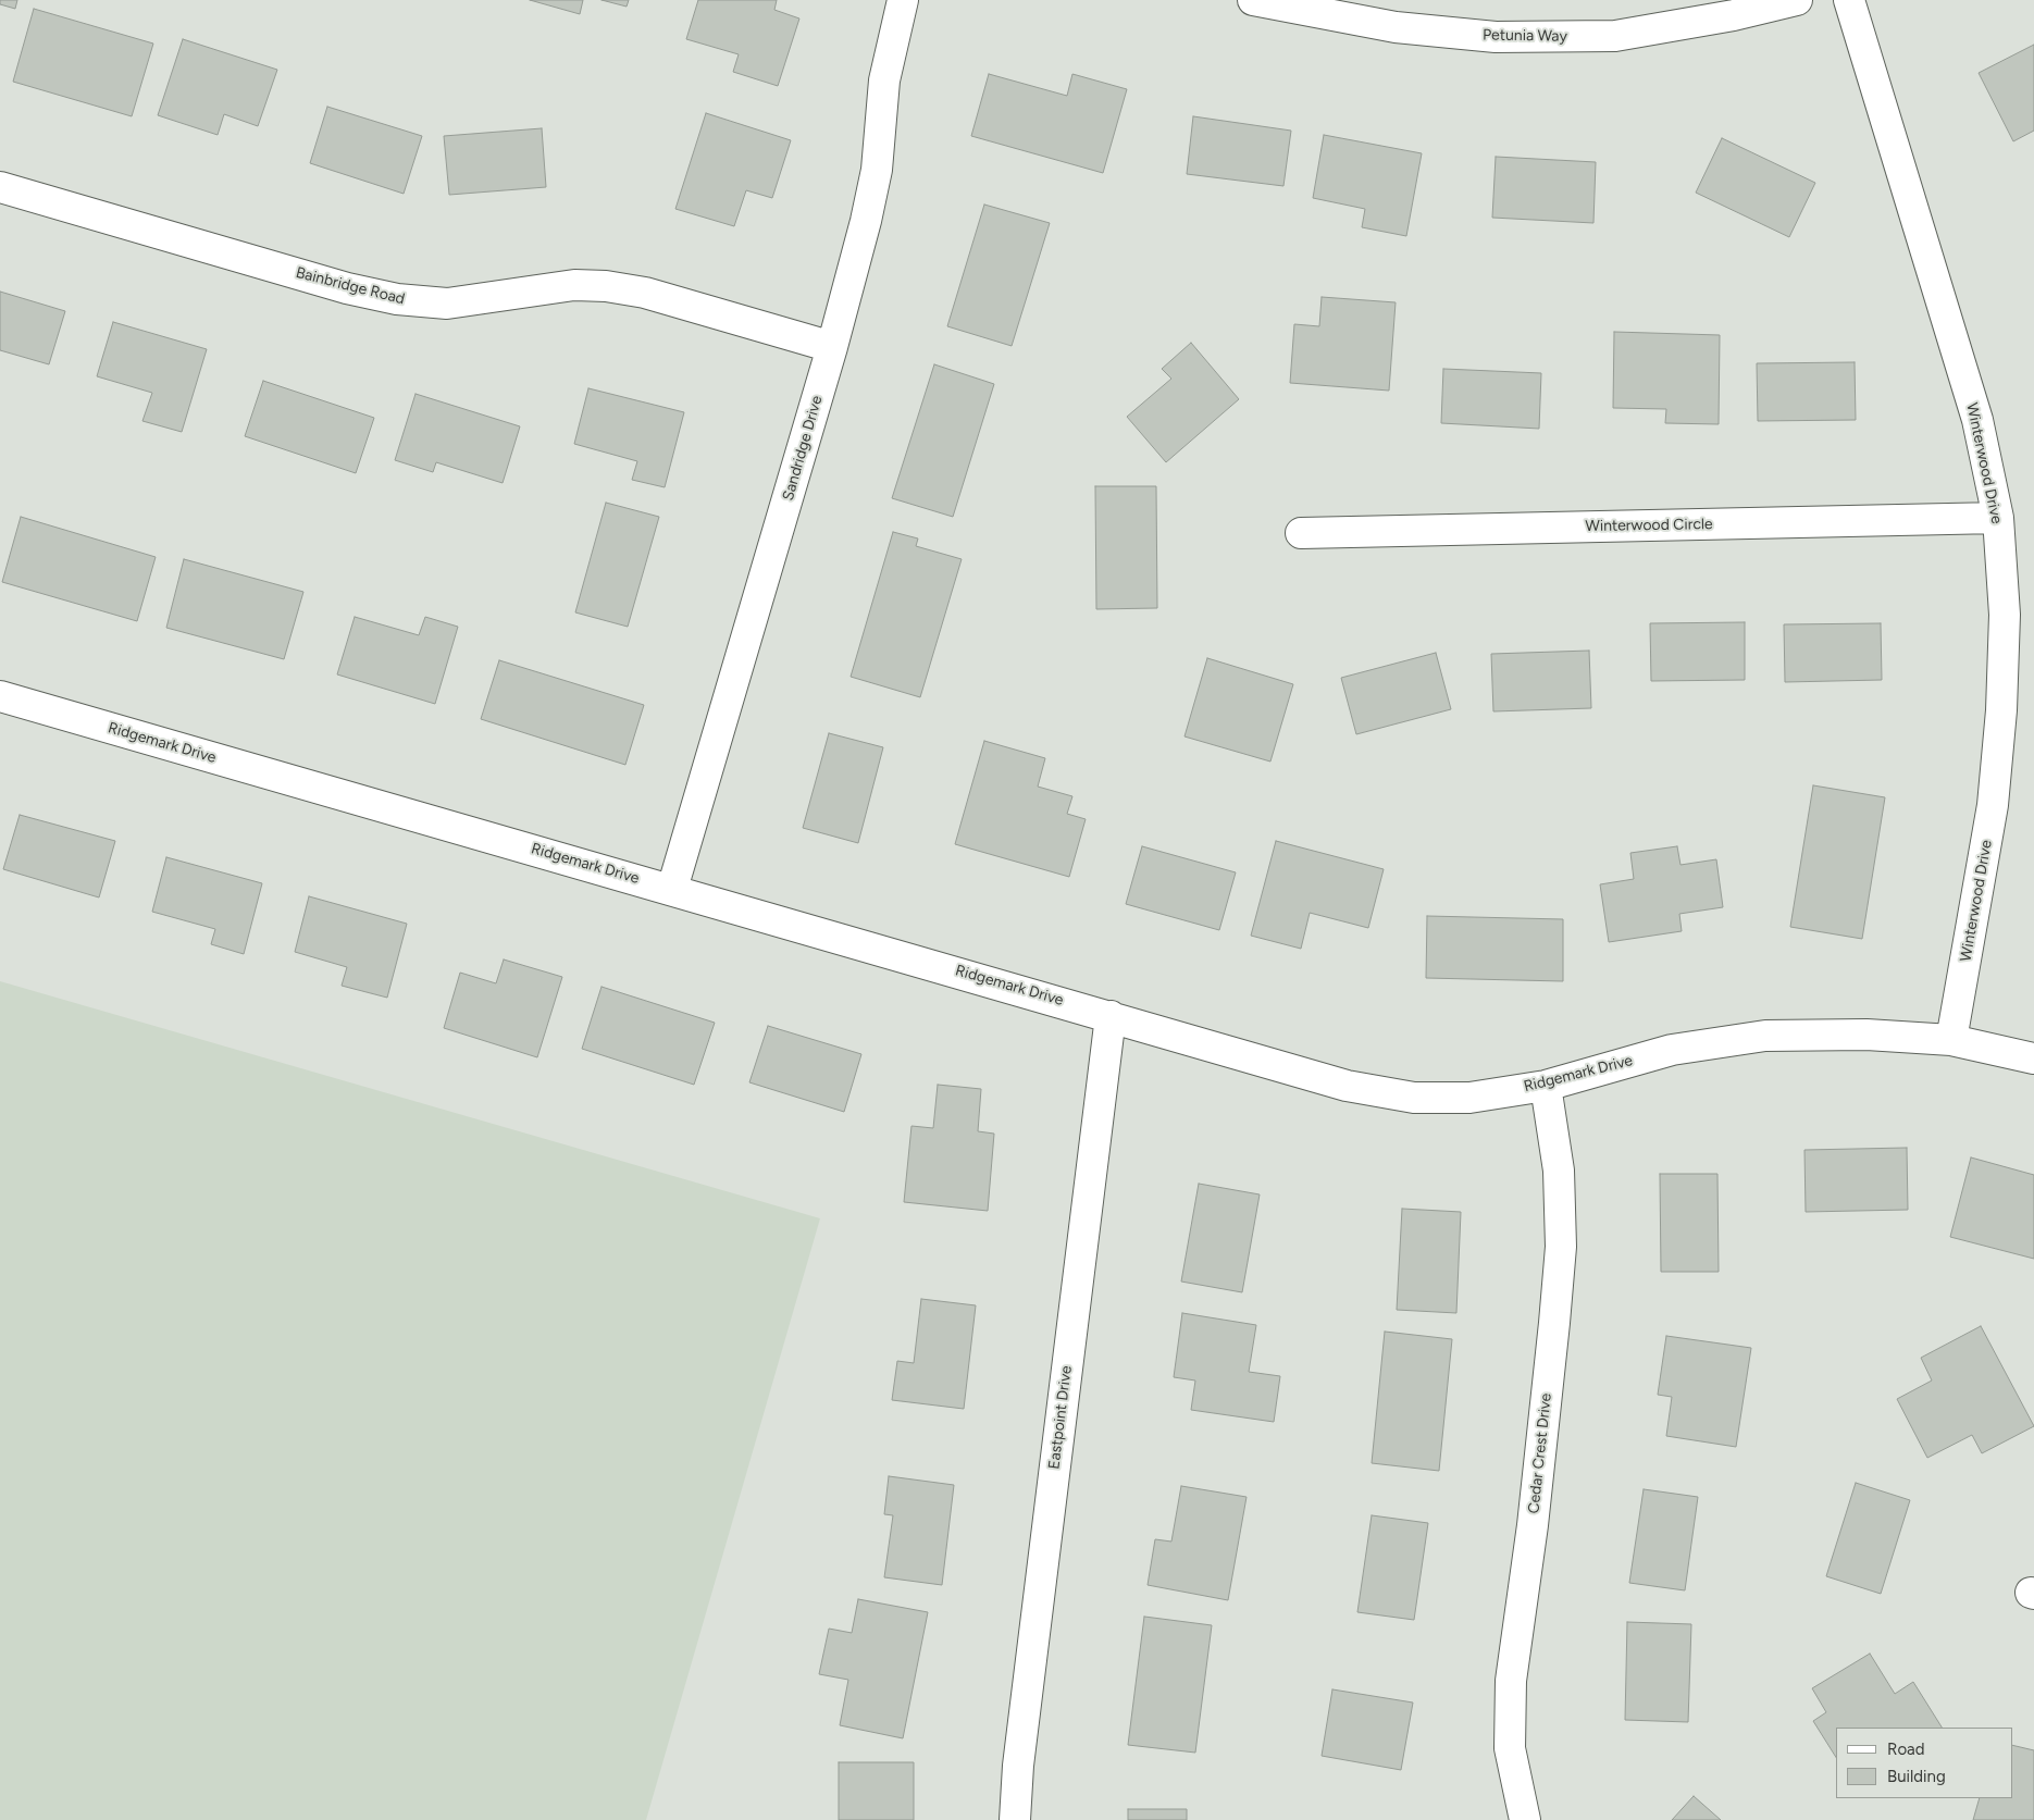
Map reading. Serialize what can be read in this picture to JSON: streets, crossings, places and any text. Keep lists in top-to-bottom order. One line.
{"streets":{"street":["Petunia Way","Bainbridge Road","Sandridge Drive","Winterwood Drive","Winterwood Circle","Ridgemark Drive","Eastpoint Drive","Cedar Crest Drive"]},"crossings":[["Bainbridge Road","Sandridge Drive"],["Sandridge Drive","Ridgemark Drive"],["Winterwood Drive","Winterwood Circle"],["Winterwood Drive","Ridgemark Drive"],["Ridgemark Drive","Eastpoint Drive"],["Ridgemark Drive","Cedar Crest Drive"]],"legend":["Road","Building"]}
